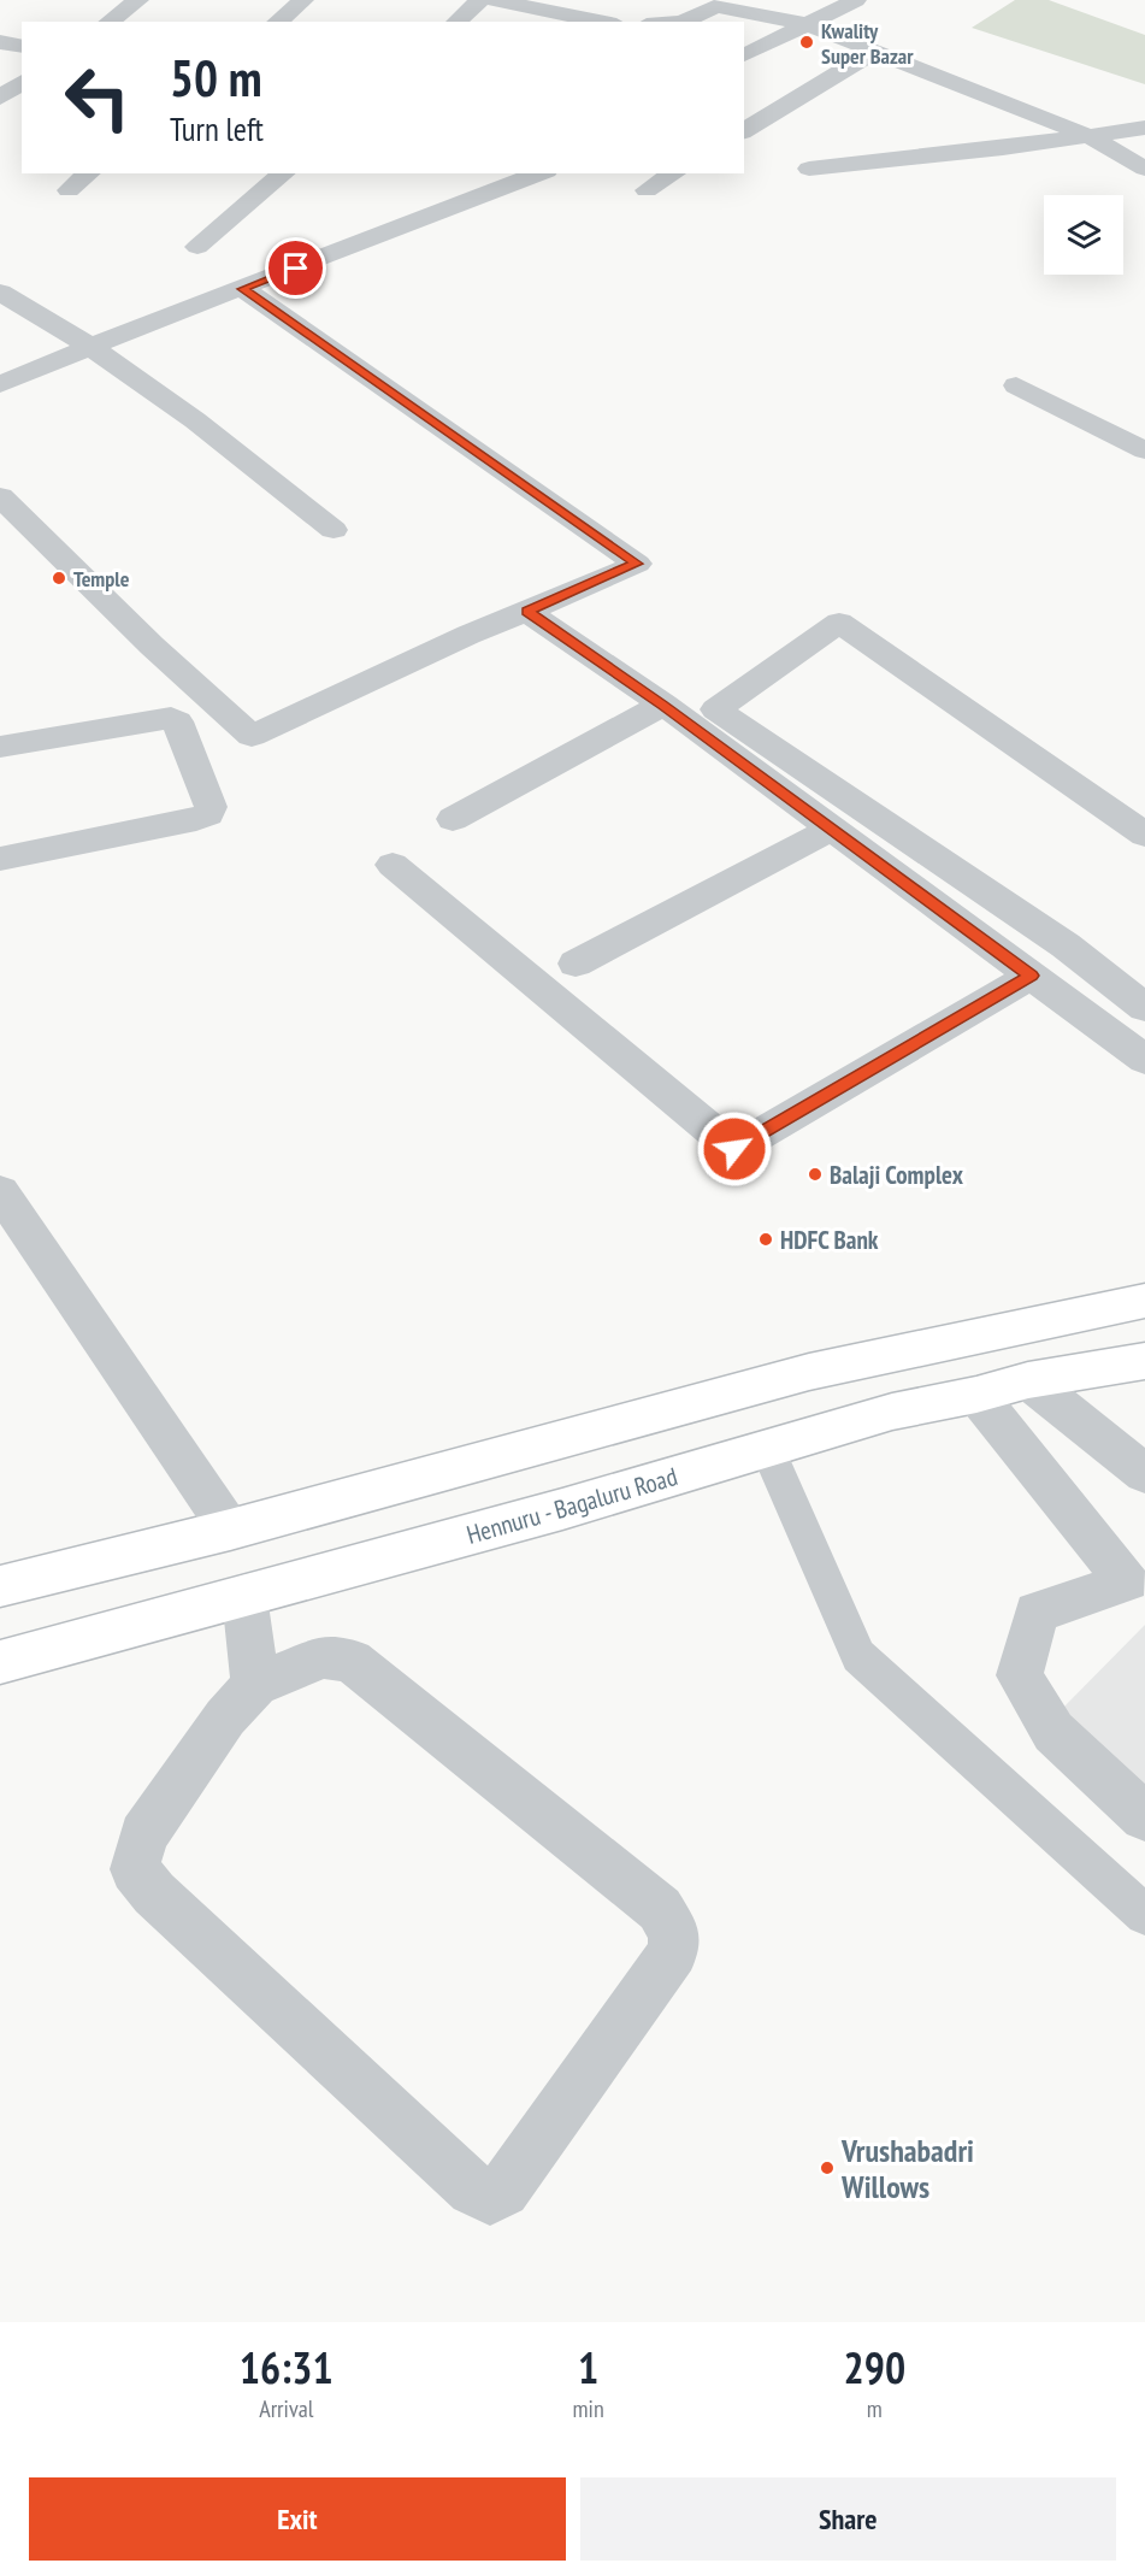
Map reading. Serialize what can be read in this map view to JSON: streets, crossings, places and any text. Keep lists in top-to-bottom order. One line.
{"streets":{"main road":["Hennuru - Bagaluru Road"]},"places":["Kwality Super Bazar","Temple","Balaji Complex","HDFC Bank","Vrushabadri Willows"],"page":{"turn":["50 m","Turn left"],"eta":["16:31","Arrival","1","min","290","m"],"buttons":["Exit","Share"]}}
